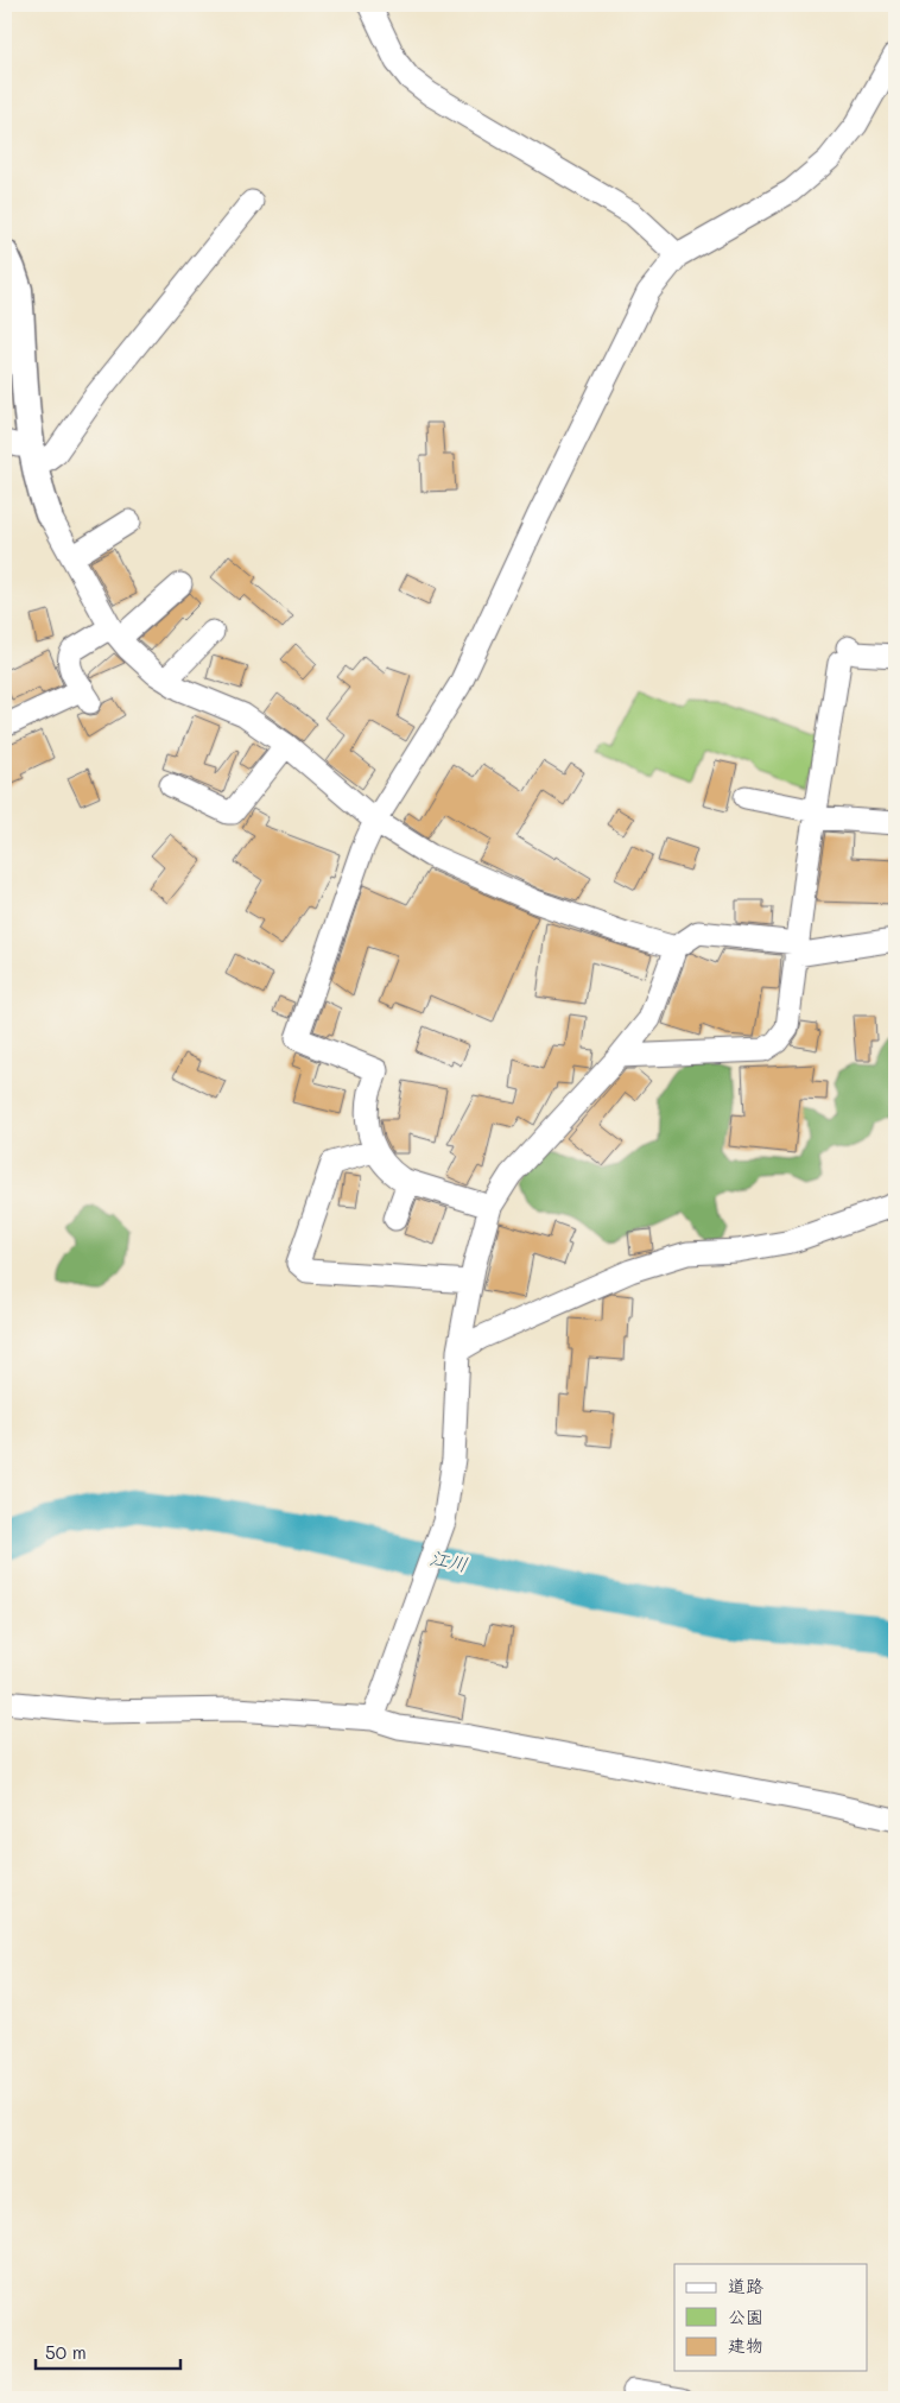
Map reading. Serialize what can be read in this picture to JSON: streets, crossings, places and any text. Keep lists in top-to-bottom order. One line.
{"water":["江川"],"legend":["道路","公園","建物"],"scale_bar":"50 m"}
